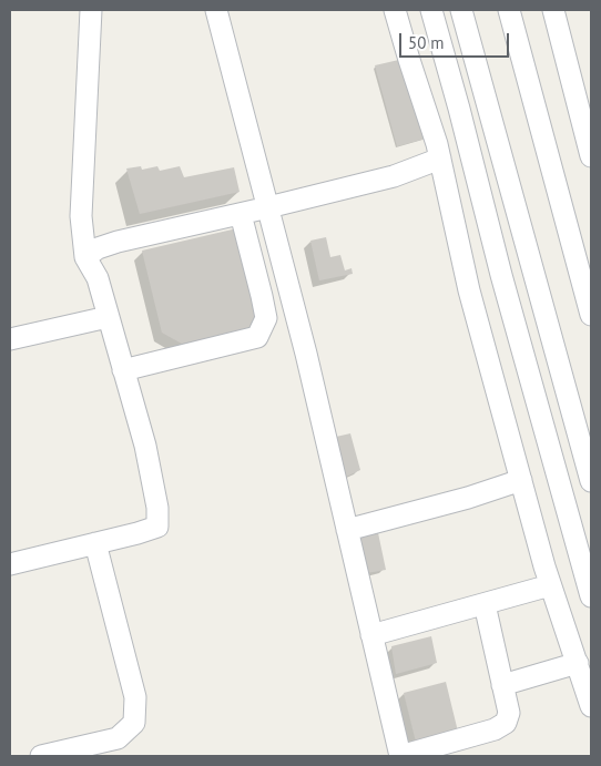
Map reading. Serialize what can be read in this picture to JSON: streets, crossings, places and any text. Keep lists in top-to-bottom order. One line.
{"scale_bar":"50 m"}
